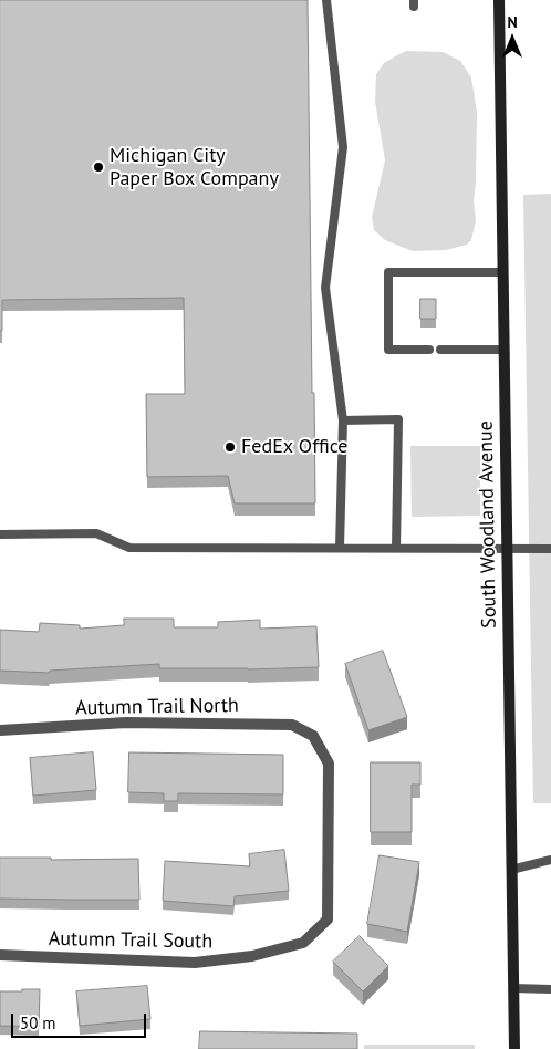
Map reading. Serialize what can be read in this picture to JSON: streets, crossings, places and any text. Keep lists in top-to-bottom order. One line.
{"streets":{"street":["South Woodland Avenue","Autumn Trail North","Autumn Trail South"]},"crossings":[["Autumn Trail North","Autumn Trail South"]],"places":["Michigan City Paper Box Company","FedEx Office"],"scale_bar":"50 m","north":"top"}
